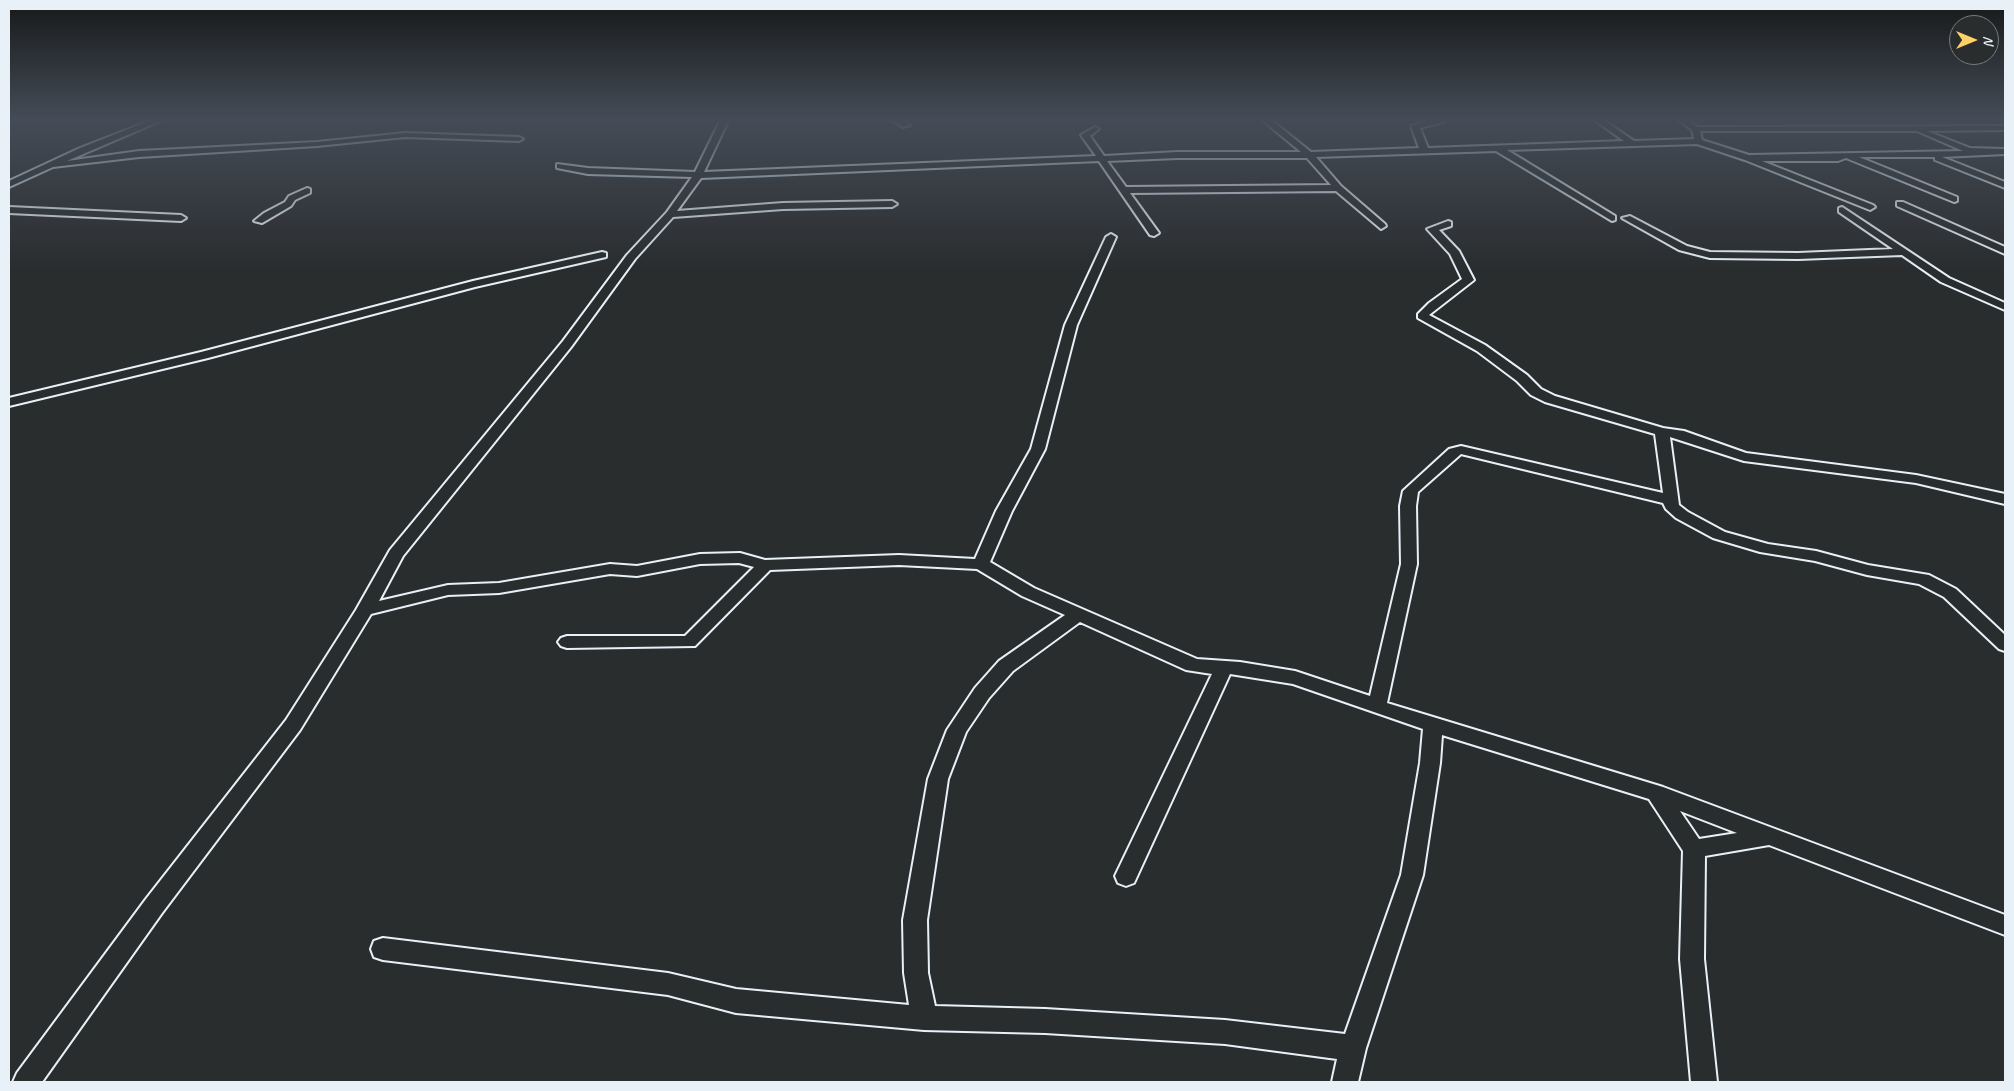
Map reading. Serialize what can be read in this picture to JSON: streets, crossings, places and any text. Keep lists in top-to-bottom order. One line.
{"north":"right"}
